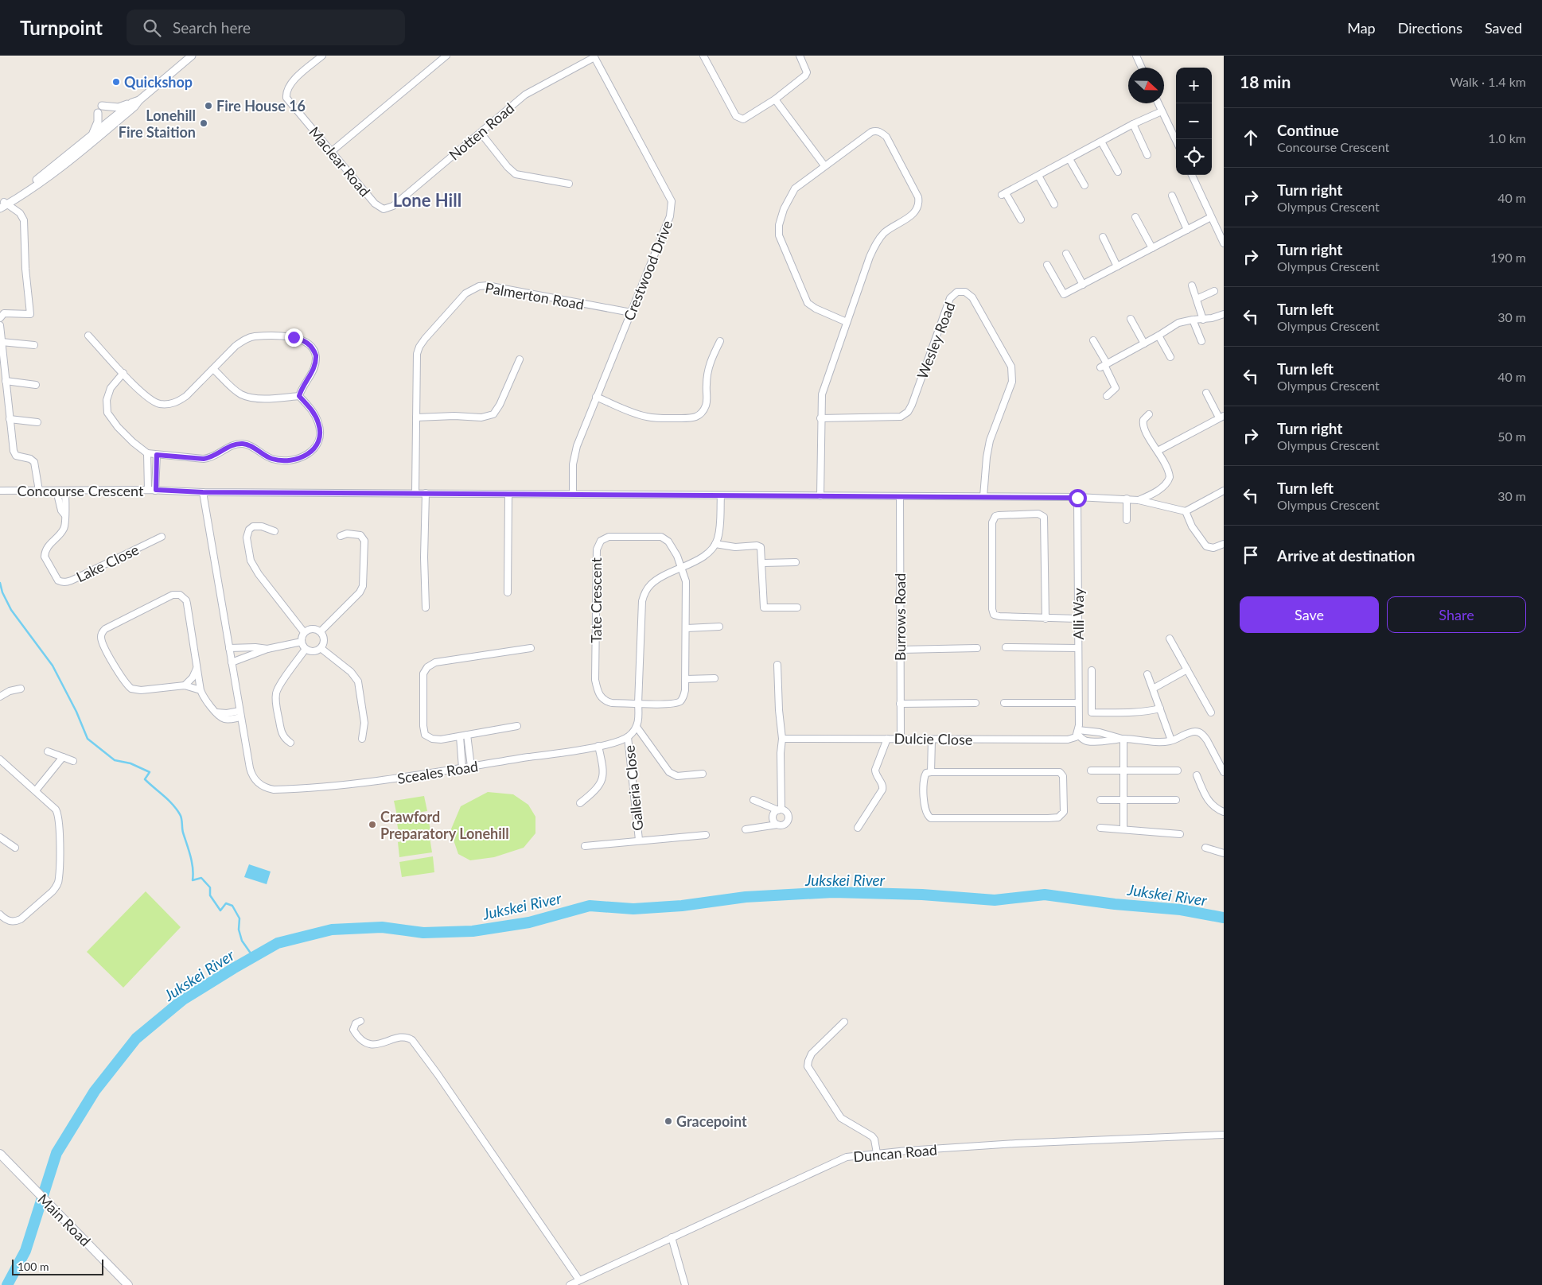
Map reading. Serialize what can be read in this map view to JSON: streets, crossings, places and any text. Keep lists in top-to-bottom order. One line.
{"streets":{"main road":["Main Road"],"street":["Notten Road","Maclear Road","Crestwood Drive","Palmerton Road","Wesley Road","Concourse Crescent","Lake Close","Tate Crescent","Alli Way","Burrows Road","Dulcie Close","Sceales Road","Galleria Close","Duncan Road"]},"crossings":[["Notten Road","Maclear Road"],["Notten Road","Crestwood Drive"],["Crestwood Drive","Palmerton Road"],["Crestwood Drive","Concourse Crescent"],["Palmerton Road","Concourse Crescent"],["Wesley Road","Concourse Crescent"],["Concourse Crescent","Lake Close"],["Concourse Crescent","Alli Way"],["Concourse Crescent","Burrows Road"],["Concourse Crescent","Sceales Road"],["Alli Way","Dulcie Close"],["Burrows Road","Dulcie Close"],["Sceales Road","Galleria Close"]],"districts":["Lone Hill"],"water":["Jukskei River"],"places":["Quickshop","Fire House 16","Lonehill Fire Staition","Crawford Preparatory Lonehill","Gracepoint"],"scale_bar":"100 m","north":"right","page":{"header":"Turnpoint","search":"Search here","nav":["Map","Directions","Saved"],"heading":["18 min","Walk · 1.4 km"],"map_buttons":["+","−"],"list":[["Continue","Concourse Crescent","1.0 km"],["Turn right","Olympus Crescent","40 m"],["Turn right","Olympus Crescent","190 m"],["Turn left","Olympus Crescent","30 m"],["Turn left","Olympus Crescent","40 m"],["Turn right","Olympus Crescent","50 m"],["Turn left","Olympus Crescent","30 m"],"Arrive at destination"],"buttons":["Save","Share"],"scale":"100 m"}}
